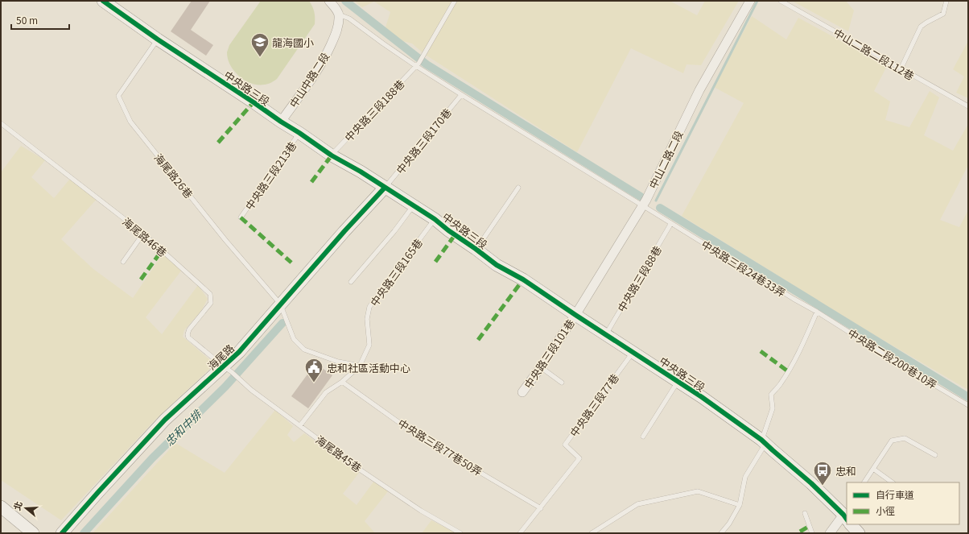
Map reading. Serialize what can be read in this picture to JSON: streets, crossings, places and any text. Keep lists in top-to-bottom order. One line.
{"streets":{"street":["中山中路二段","中央路三段","中山二路二段","中央路三段101巷","海尾路"],"lane":["中山二路二段112巷","中央路三段188巷","中央路三段170巷","海尾路26巷","中央路三段213巷","海尾路46巷","中央路三段24巷33弄","中央路三段165巷","中央路三段88巷","中央路二段200巷10弄","中央路三段77巷","中央路三段77巷50弄","海尾路45巷"]},"crossings":[["中山中路二段","中央路三段"],["中山中路二段","中央路三段24巷33弄"],["中央路三段","中央路三段188巷"],["中央路三段","中央路三段170巷"],["中央路三段","中山二路二段"],["中央路三段","海尾路26巷"],["中央路三段","中央路三段213巷"],["中央路三段","中央路三段165巷"],["中央路三段","中央路三段88巷"],["中央路三段","中央路三段101巷"],["中央路三段","海尾路"],["中央路三段","中央路三段77巷"],["中央路三段188巷","中央路三段24巷33弄"],["中央路三段170巷","中央路三段24巷33弄"],["中央路三段170巷","海尾路"],["中山二路二段","中央路三段24巷33弄"],["中山二路二段","中央路三段101巷"],["海尾路26巷","海尾路"],["海尾路46巷","海尾路"],["海尾路46巷","海尾路45巷"],["中央路三段24巷33弄","中央路三段88巷"],["中央路三段24巷33弄","中央路二段200巷10弄"],["海尾路","海尾路45巷"],["中央路三段77巷","中央路三段77巷50弄"]],"water":["忠和中排"],"places":{"school or university":["龍海國小"],"public building":["忠和社區活動中心"],"bus stop":["忠和"]},"legend":["自行車道","小徑"],"scale_bar":"50 m","north":"left"}
